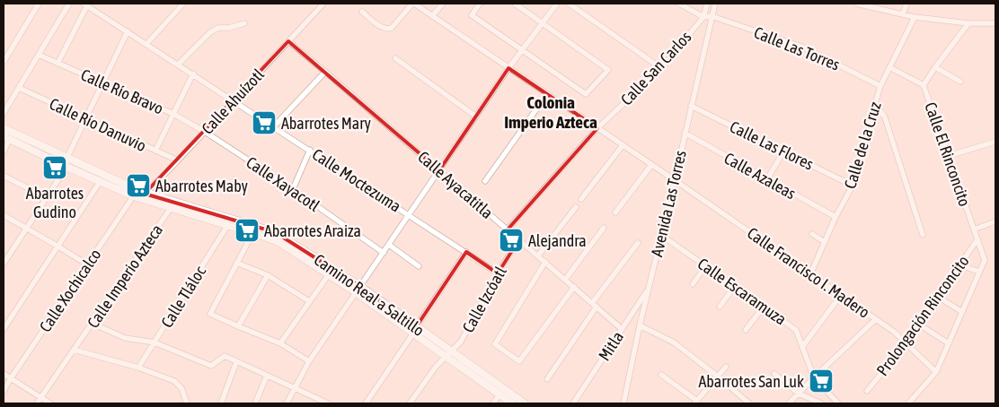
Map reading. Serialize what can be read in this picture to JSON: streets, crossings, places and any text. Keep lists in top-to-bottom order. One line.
{"streets":{"street":["Calle Las Torres","Calle San Carlos","Calle Río Bravo","Calle Ahuízotl","Calle Río Danuvio","Calle Las Flores","Calle de la Cruz","Calle El Rinconcito","Calle Azaleas","Calle Moctezuma","Calle Xayacotl","Calle Ayacatitla","Avenida Las Torres","Calle Francisco I. Madero","Calle Imperio Azteca","Calle Xochicalco","Calle Escaramuza","Camino Real a Saltillo","Calle Tláloc","Calle Izcóatl","Prolongación Rinconcito","Mitla"]},"crossings":[["Calle Las Torres","Calle de la Cruz"],["Calle Las Torres","Avenida Las Torres"],["Calle San Carlos","Calle Ayacatitla"],["Calle San Carlos","Calle Francisco I. Madero"],["Calle Río Bravo","Calle Ahuízotl"],["Calle Río Bravo","Calle Xayacotl"],["Calle Ahuízotl","Calle Río Danuvio"],["Calle Ahuízotl","Calle Moctezuma"],["Calle Ahuízotl","Calle Xayacotl"],["Calle Ahuízotl","Calle Ayacatitla"],["Calle Ahuízotl","Camino Real a Saltillo"],["Calle Las Flores","Calle de la Cruz"],["Calle Las Flores","Avenida Las Torres"],["Calle de la Cruz","Calle El Rinconcito"],["Calle de la Cruz","Calle Azaleas"],["Calle de la Cruz","Calle Francisco I. Madero"],["Calle El Rinconcito","Prolongación Rinconcito"],["Calle Azaleas","Avenida Las Torres"],["Calle Moctezuma","Calle Izcóatl"],["Calle Ayacatitla","Calle Izcóatl"],["Calle Ayacatitla","Mitla"],["Avenida Las Torres","Calle Francisco I. Madero"],["Avenida Las Torres","Calle Escaramuza"],["Avenida Las Torres","Mitla"],["Calle Francisco I. Madero","Prolongación Rinconcito"],["Calle Imperio Azteca","Camino Real a Saltillo"],["Calle Xochicalco","Camino Real a Saltillo"],["Camino Real a Saltillo","Calle Tláloc"],["Camino Real a Saltillo","Calle Izcóatl"]],"districts":["Colonia Imperio Azteca"],"places":{"supermarket":["Abarrotes Mary","Abarrotes Gudino","Abarrotes Maby","Abarrotes Araiza","Alejandra","Abarrotes San Luk"]}}
